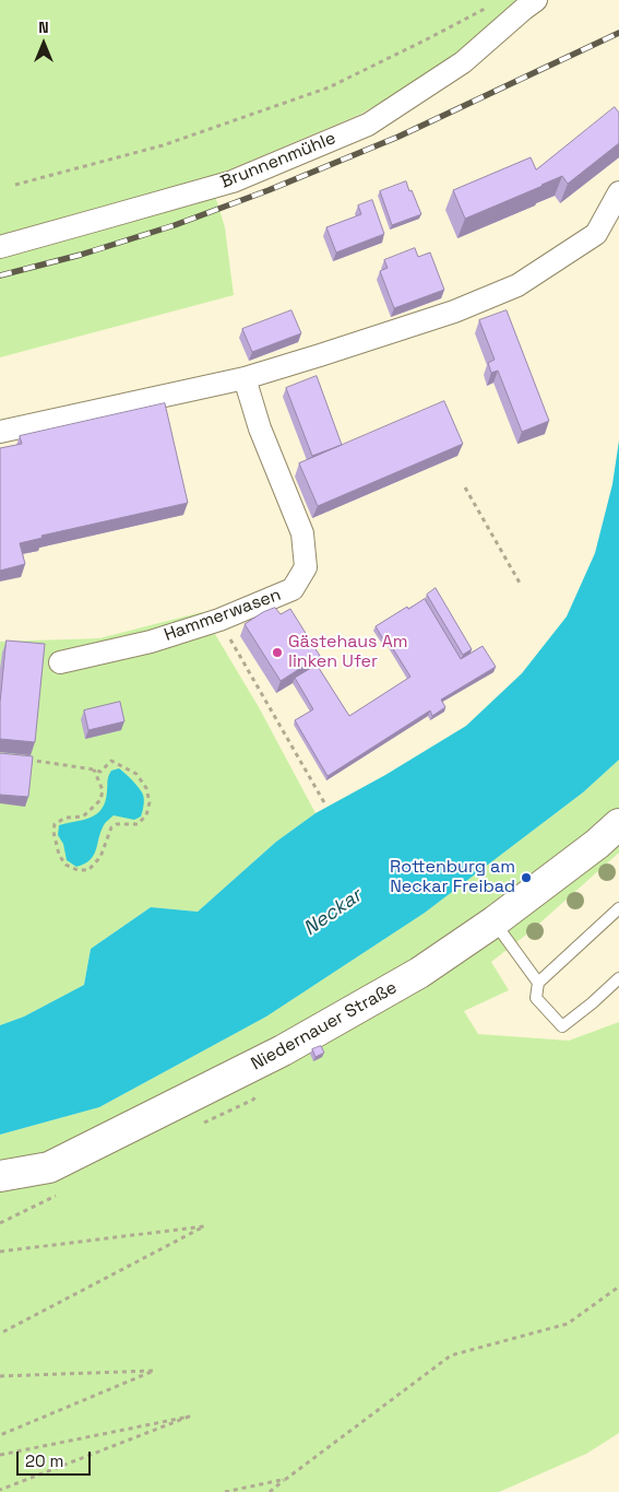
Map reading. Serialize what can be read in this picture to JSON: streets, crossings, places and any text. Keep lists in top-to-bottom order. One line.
{"streets":{"main road":["Niedernauer Straße"],"street":["Brunnenmühle","Hammerwasen"]},"water":["Neckar"],"places":["Gästehaus Am linken Ufer","Rottenburg am Neckar Freibad"],"scale_bar":"20 m","north":"top"}
